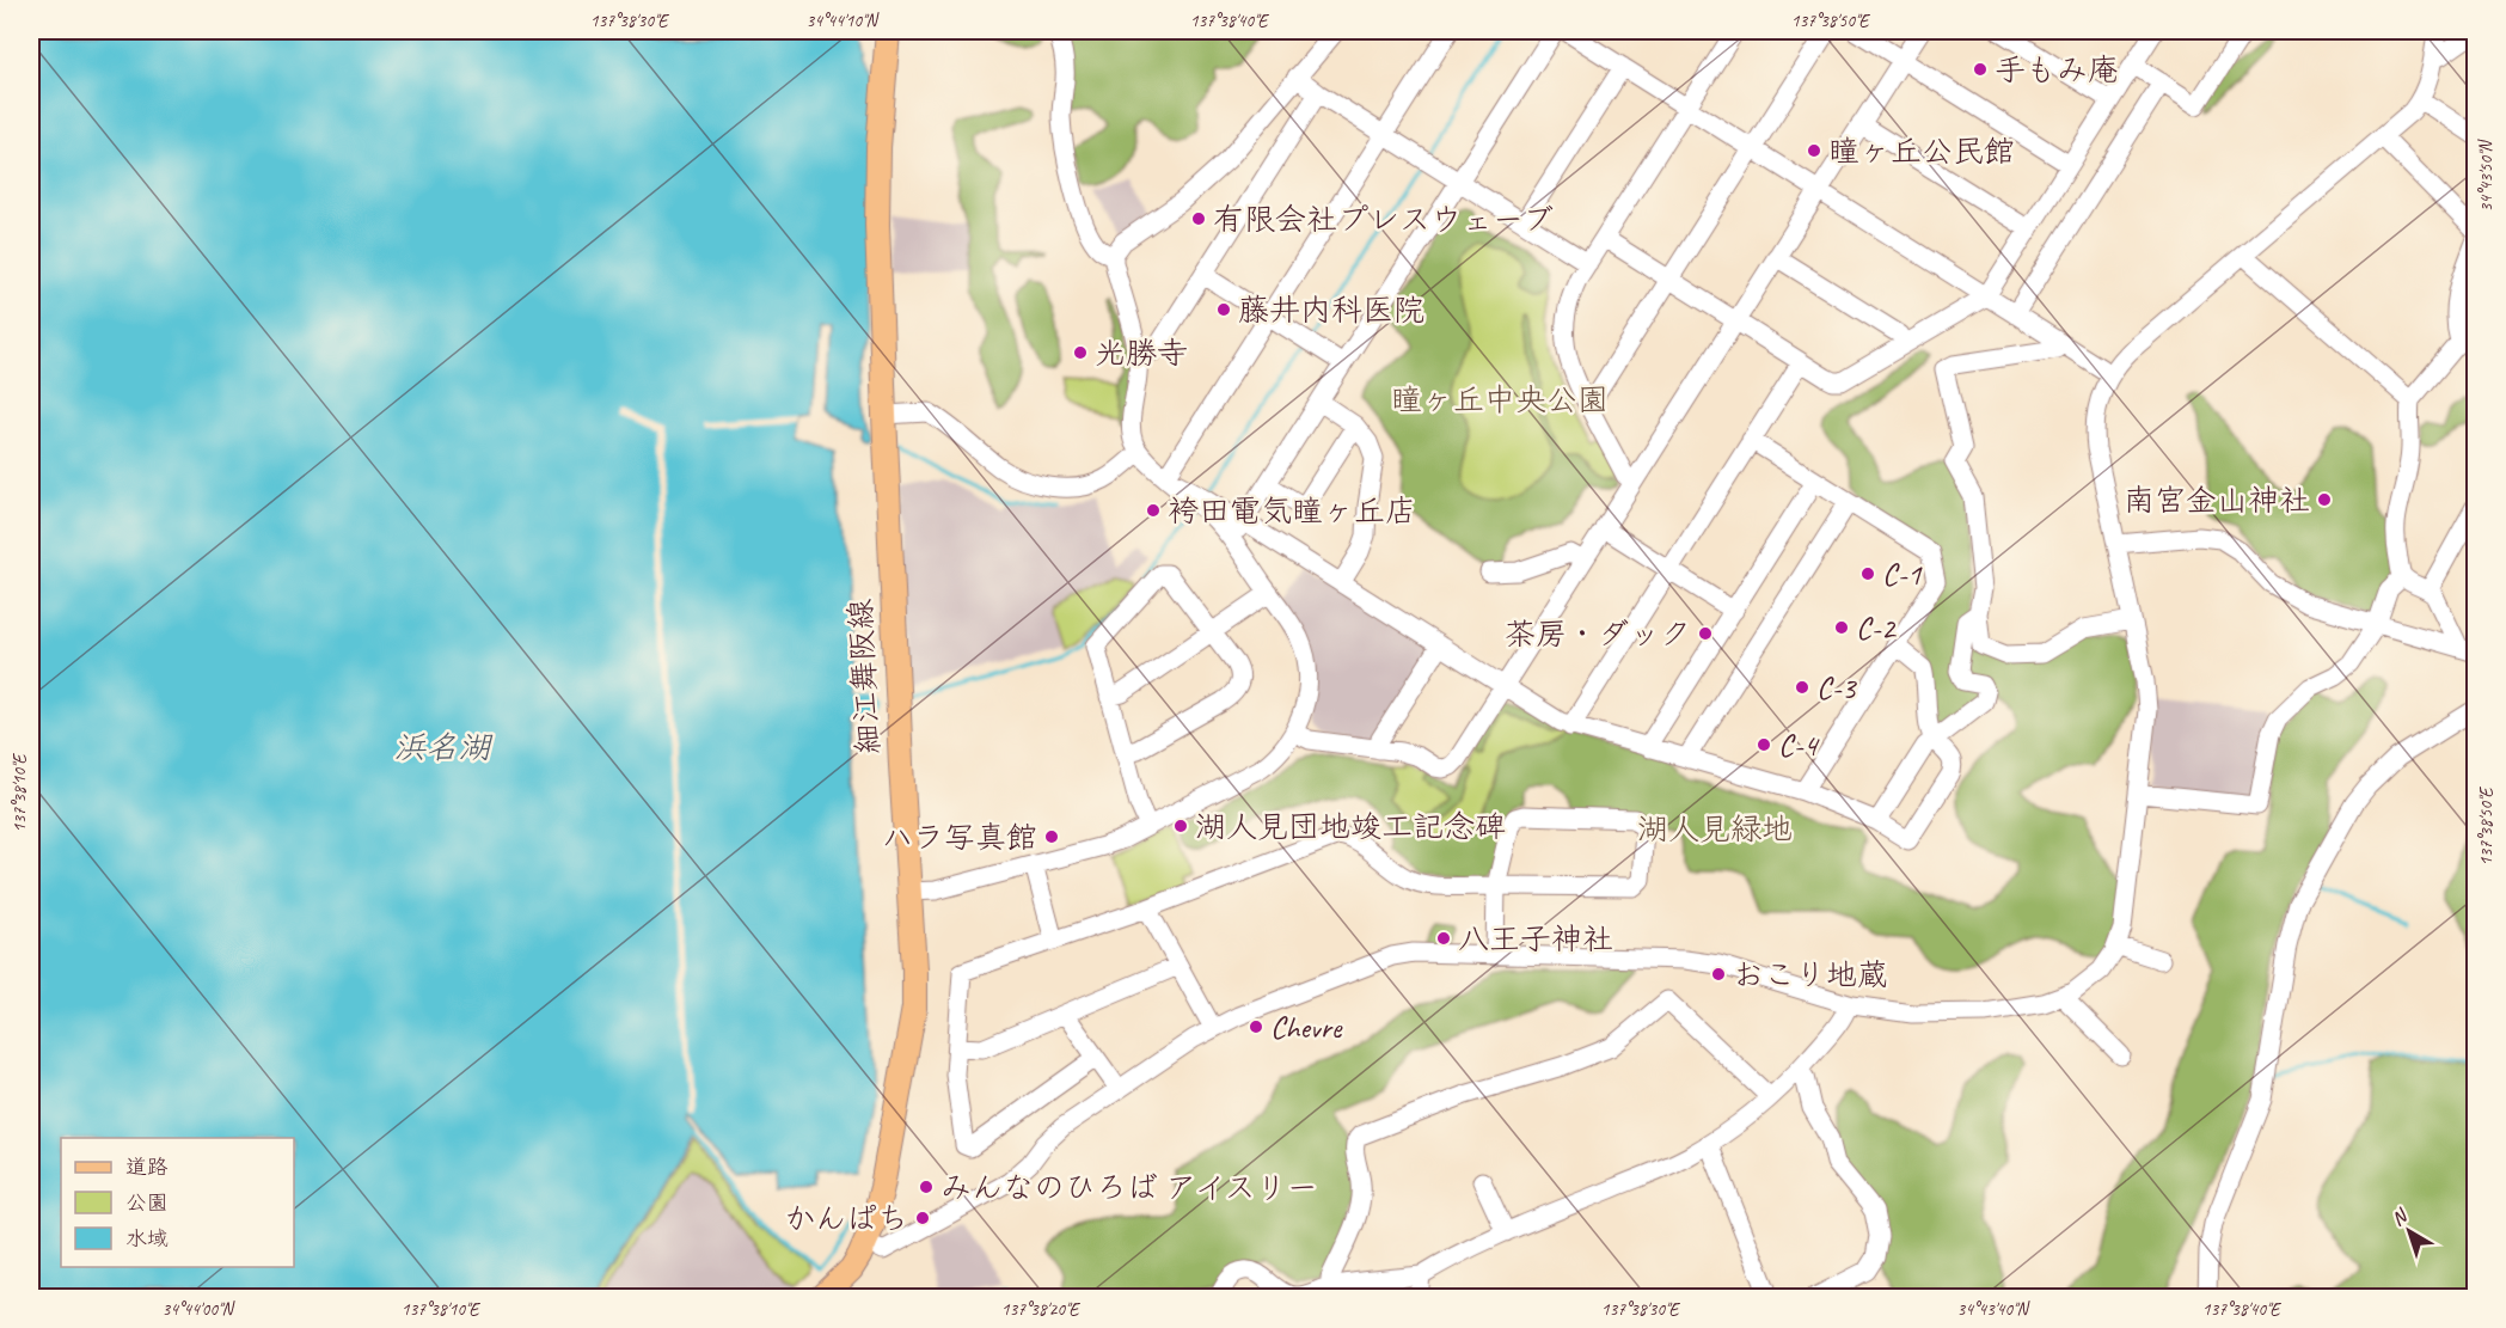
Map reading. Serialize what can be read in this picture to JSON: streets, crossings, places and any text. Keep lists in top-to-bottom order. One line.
{"streets":{"main road":["細江舞阪線"]},"water":["浜名湖"],"parks":["瞳ヶ丘中央公園","湖人見緑地"],"places":["手もみ庵","瞳ヶ丘公民館","有限会社プレスウェーブ","藤井内科医院","光勝寺","南宮金山神社","袴田電気瞳ヶ丘店","C-1","C-2","茶房・ダック","C-3","C-4","湖人見団地竣工記念碑","ハラ写真館","八王子神社","おこり地蔵","Chevre","みんなのひろば アイスリー","かんぱち"],"legend":["道路","公園","水域"],"north":"top left","coordinates":["137°38'30\"E","34°44'10\"N","137°38'40\"E","137°38'50\"E","34°43'50\"N","137°38'10\"E","34°44'00\"N","137°38'20\"E","34°43'40\"N"]}
